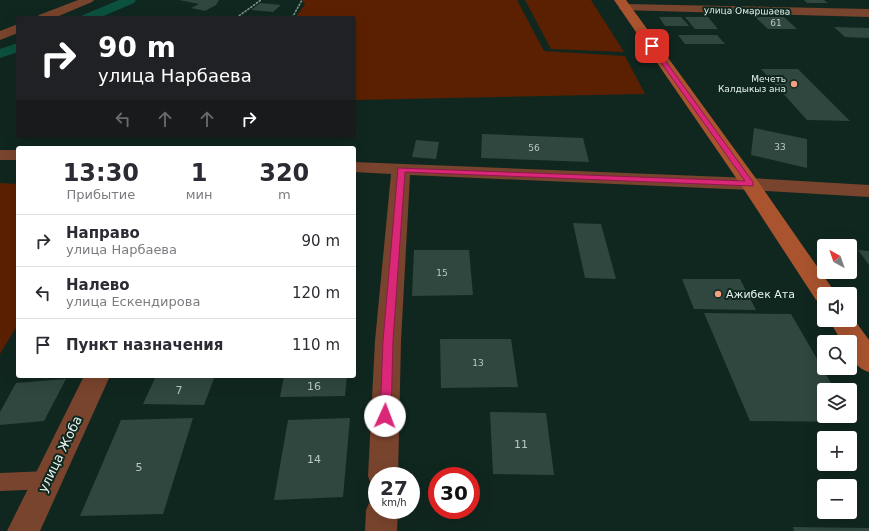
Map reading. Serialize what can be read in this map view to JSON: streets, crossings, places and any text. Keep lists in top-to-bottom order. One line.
{"streets":{"street":["улица Омаршаева","улица Жоба"]},"places":["Мечеть Калдыкыз ана","Ажибек Ата"],"house_numbers":["61","33","56","15","13","16","7","11","14","5"],"north":"top left","page":{"turn":["90 m","улица Нарбаева"],"eta":["13:30","Прибытие","1","мин","320","m"],"list":[{"name":"Направо","note":"улица Нарбаева","value":"90 m"},{"name":"Налево","note":"улица Ескендирова","value":"120 m"},{"name":"Пункт назначения","value":"110 m"}],"map_buttons":["+","−"],"speed":"27 km/h","limit":"30"}}
